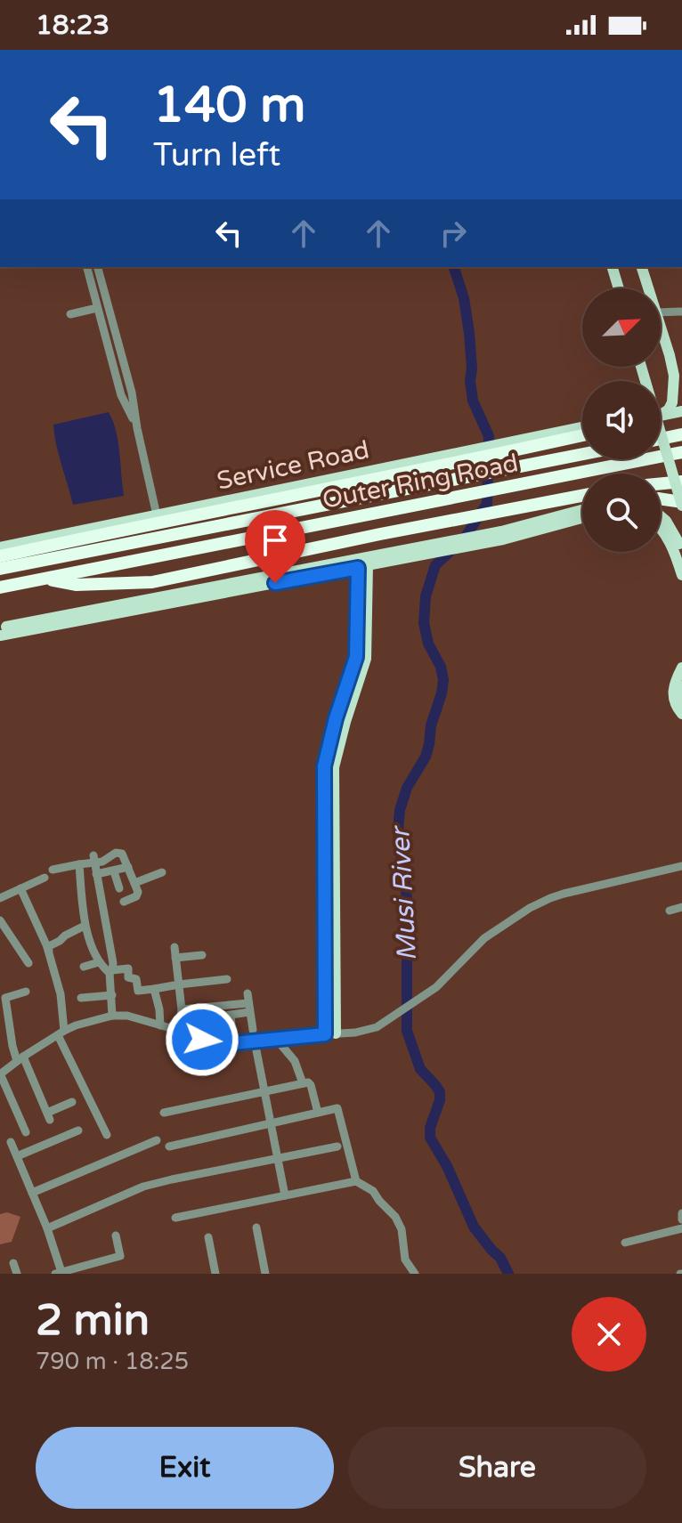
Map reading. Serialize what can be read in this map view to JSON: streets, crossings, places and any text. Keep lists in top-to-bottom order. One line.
{"streets":{"highway":["Outer Ring Road"],"main road":["Service Road"]},"water":["Musi River"],"north":"top right","page":{"status":"18:23","turn":["140 m","Turn left"],"heading":["2 min","790 m · 18:25"],"buttons":["Exit","Share"]}}
